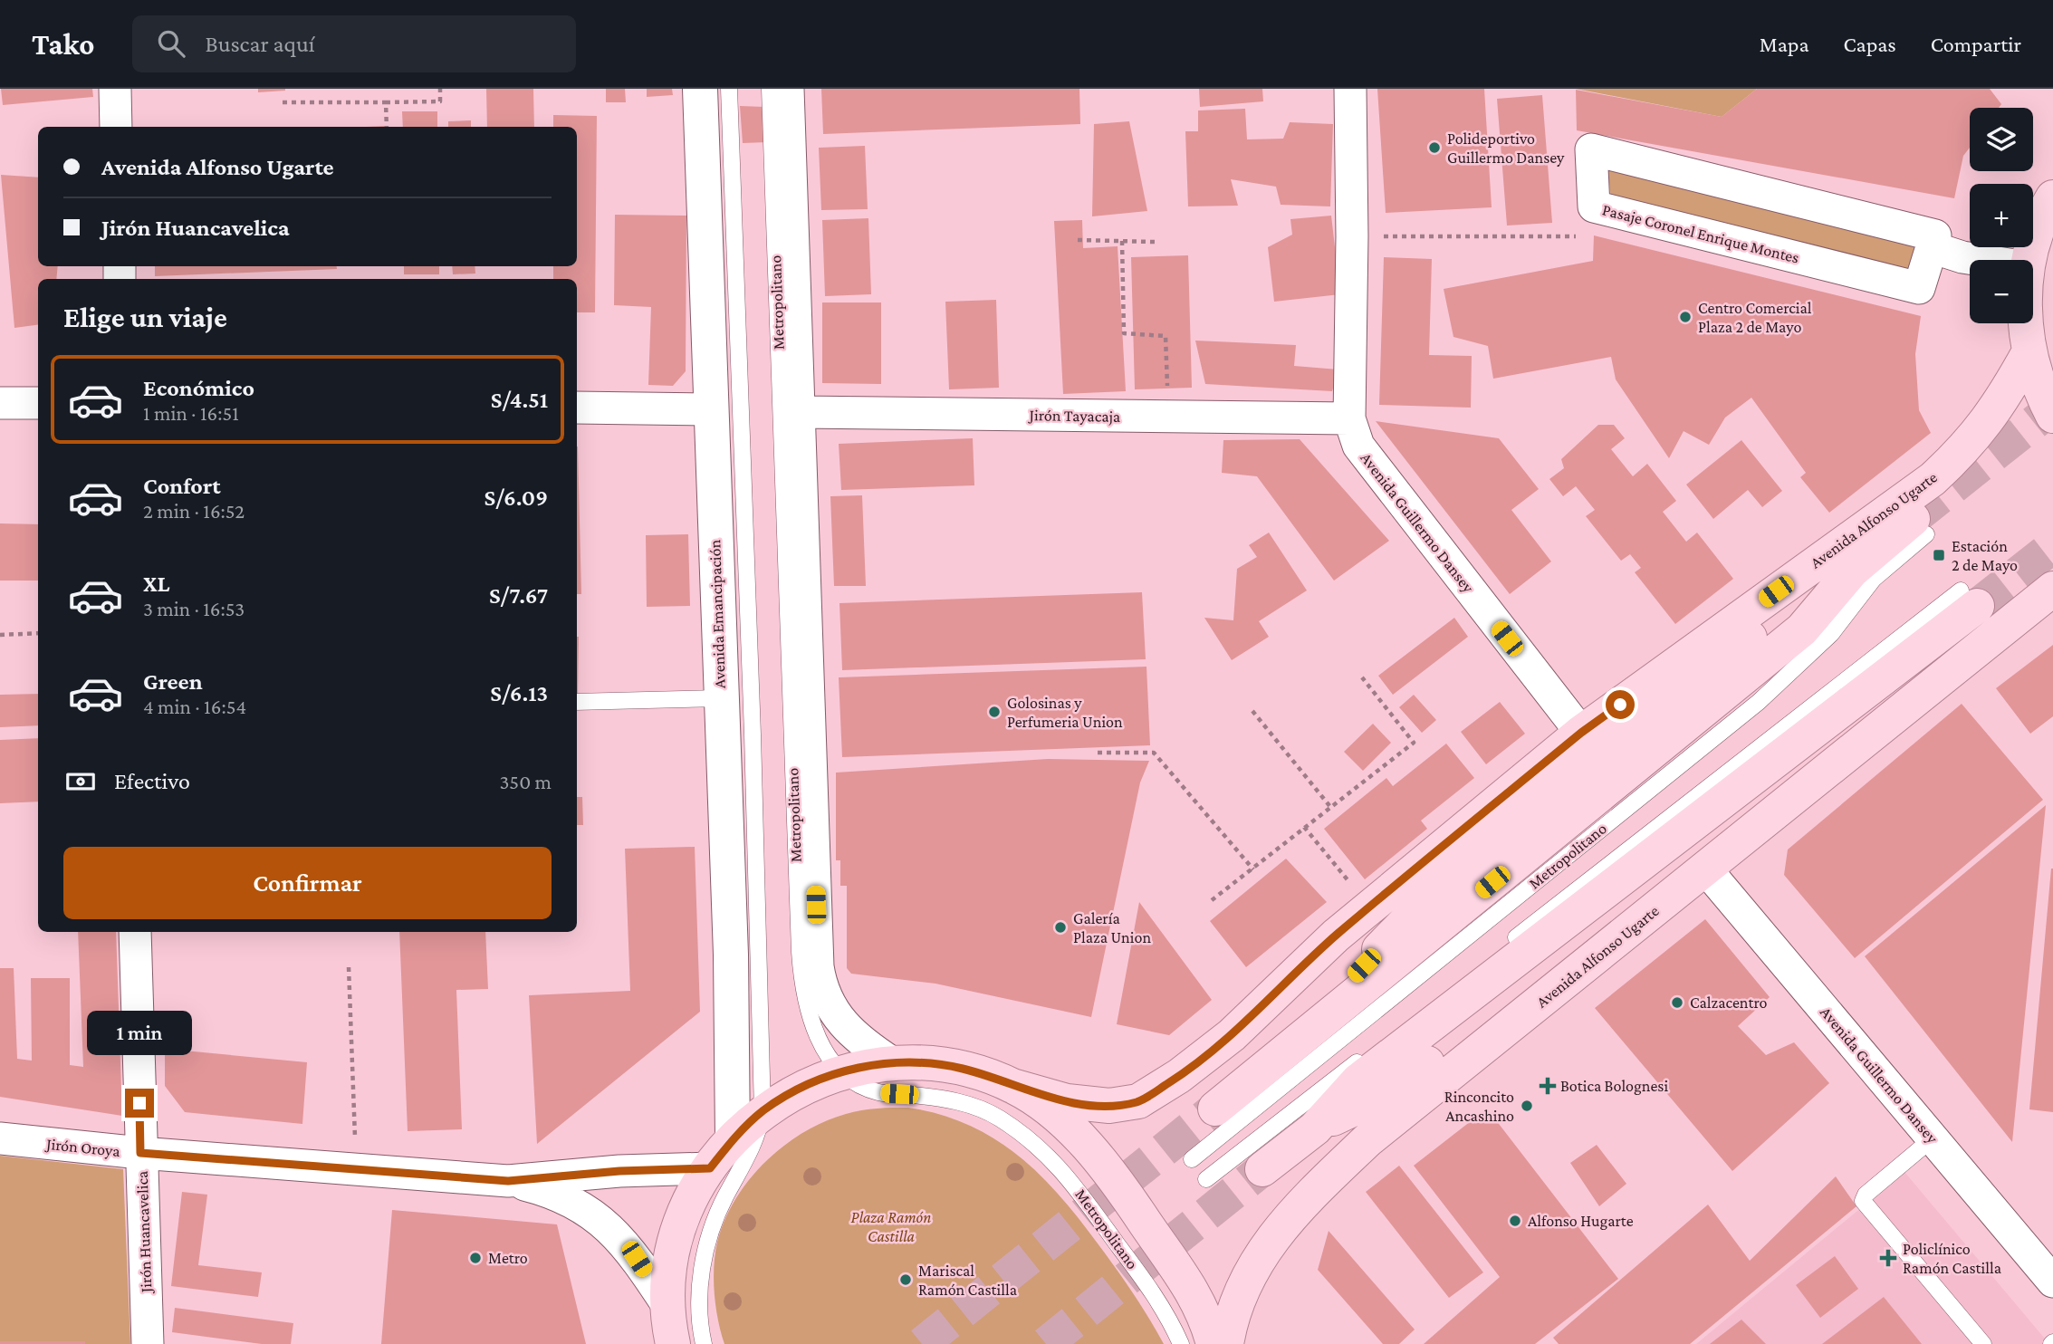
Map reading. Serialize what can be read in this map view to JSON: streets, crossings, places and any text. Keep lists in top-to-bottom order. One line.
{"streets":{"main road":["Avenida Alfonso Ugarte","Avenida Emancipación"],"street":["Pasaje Coronel Enrique Montes","Jirón Tayacaja","Avenida Guillermo Dansey","Jirón Oroya","Jirón Huancavelica"],"lane":["Metropolitano"]},"crossings":[["Metropolitano","Avenida Alfonso Ugarte"],["Jirón Tayacaja","Avenida Guillermo Dansey"],["Avenida Alfonso Ugarte","Avenida Guillermo Dansey"],["Jirón Oroya","Jirón Huancavelica"]],"parks":["Plaza Ramón Castilla"],"places":{"other":["Polideportivo Guillermo Dansey","Centro Comercial Plaza 2 de Mayo","Golosinas y Perfumeria Union","Galería Plaza Union","Calzacentro","Rinconcito Ancashino","Alfonso Hugarte","Metro","Mariscal Ramón Castilla"],"transit":["Estación 2 de Mayo"],"health":["Botica Bolognesi","Policlínico Ramón Castilla"]},"page":{"header":"Tako","search":"Buscar aquí","nav":["Mapa","Capas","Compartir"],"map_buttons":["+","−"],"banner":["Avenida Alfonso Ugarte","Jirón Huancavelica"],"heading":"Elige un viaje","list":[{"name":"Económico","note":"1 min · 16:51","value":"S/4.51"},{"name":"Confort","note":"2 min · 16:52","value":"S/6.09"},{"name":"XL","note":"3 min · 16:53","value":"S/7.67"},{"name":"Green","note":"4 min · 16:54","value":"S/6.13"}],"pay":["Efectivo","350 m"],"buttons":"Confirmar","bubble":"1 min"}}
